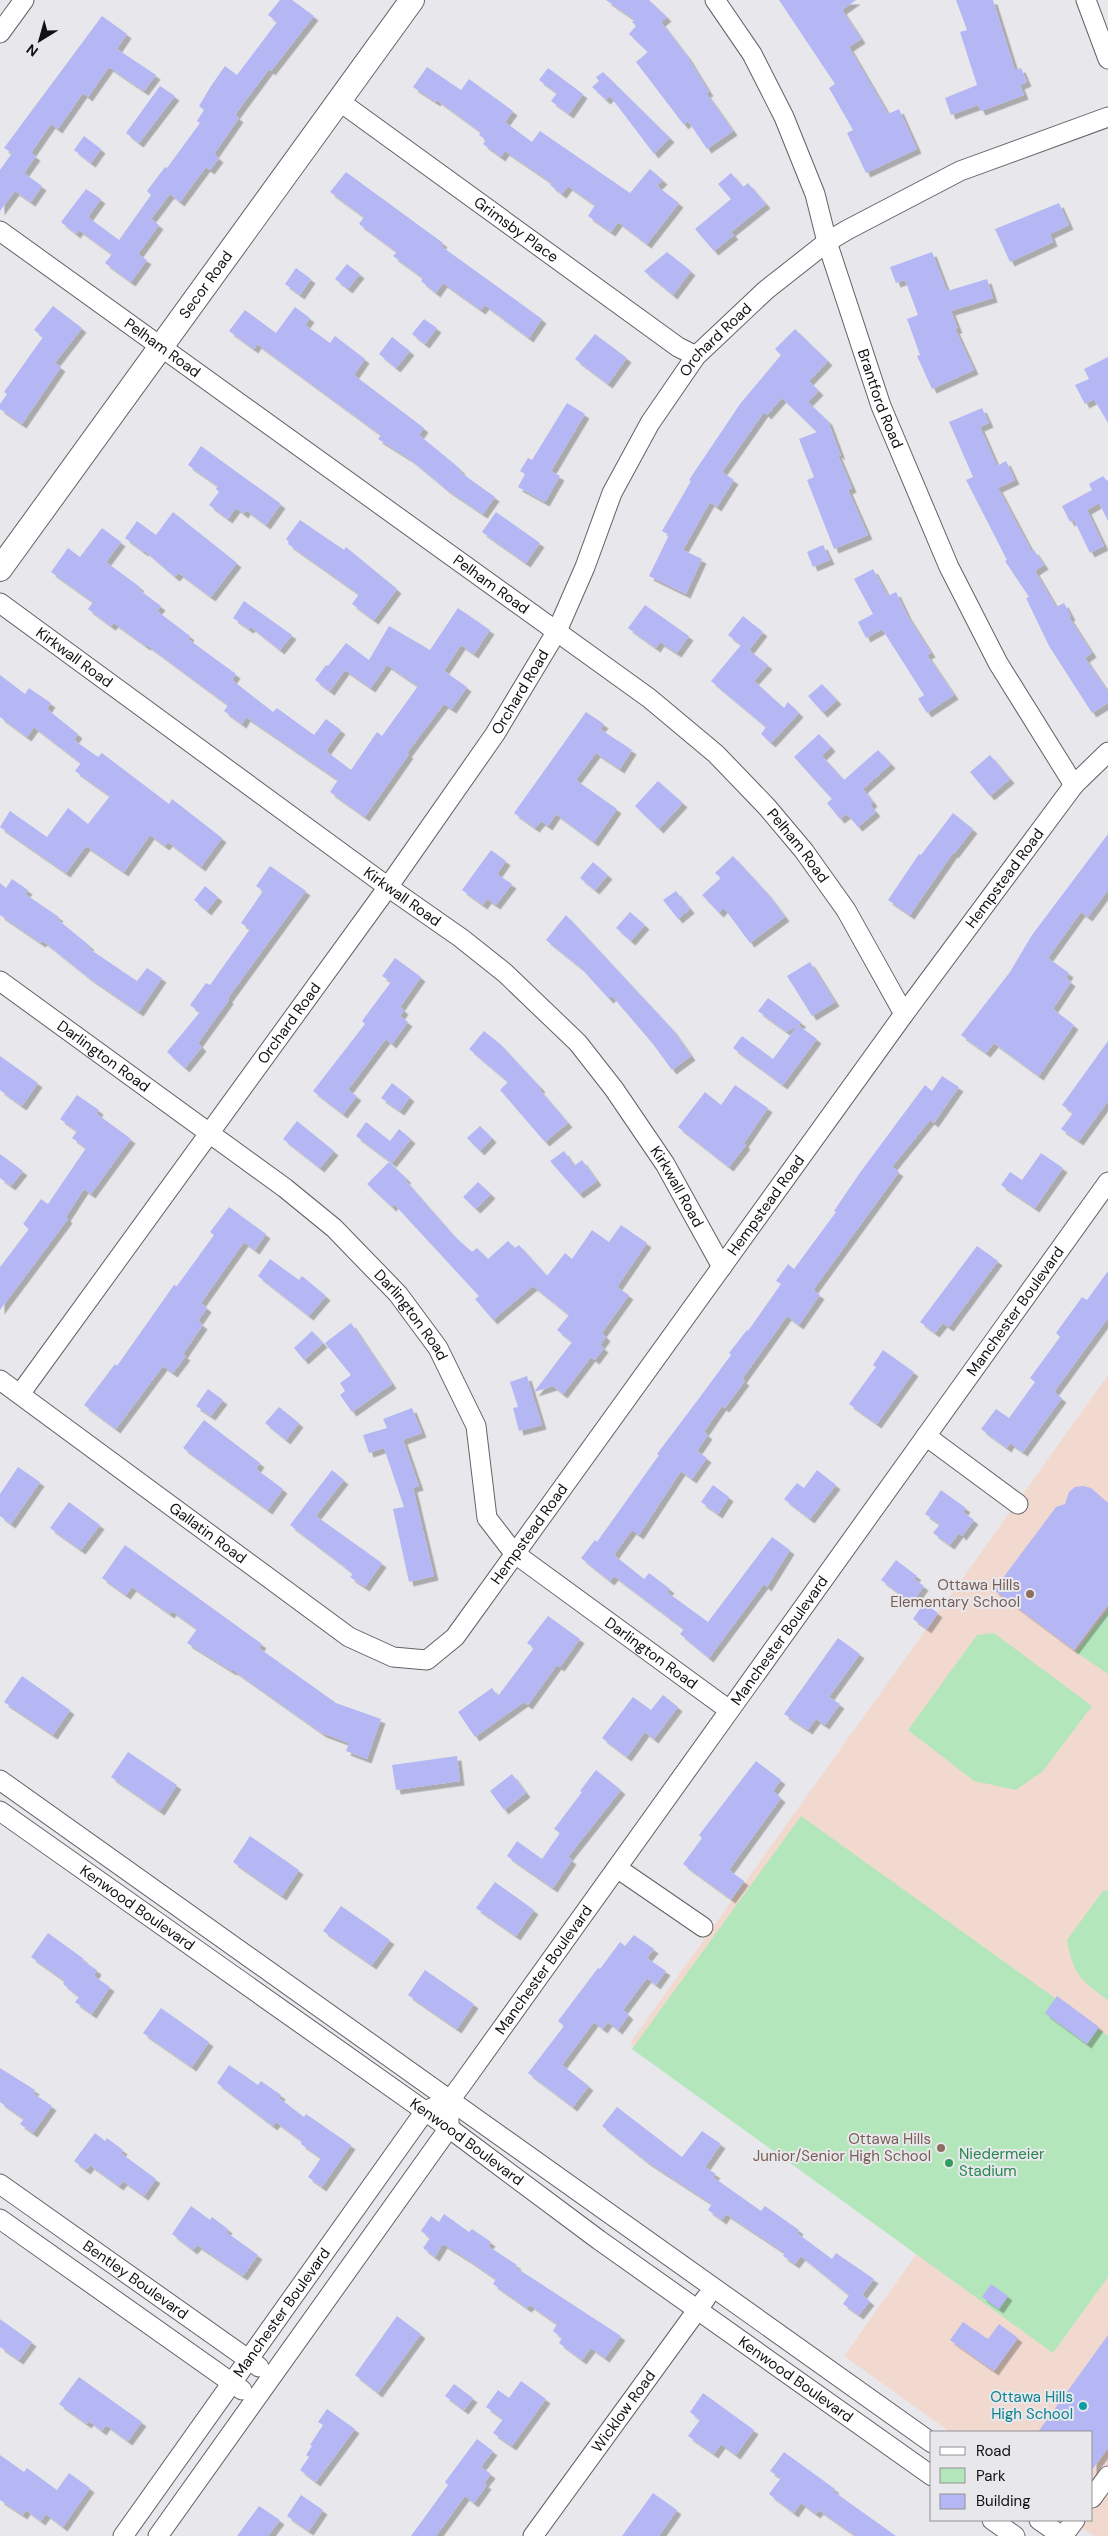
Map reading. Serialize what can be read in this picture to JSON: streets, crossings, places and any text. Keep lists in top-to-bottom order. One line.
{"streets":{"main road":["Secor Road"],"street":["Grimsby Place","Orchard Road","Pelham Road","Brantford Road","Kirkwall Road","Hempstead Road","Darlington Road","Manchester Boulevard","Gallatin Road","Kenwood Boulevard","Bentley Boulevard","Wicklow Road"]},"crossings":[["Grimsby Place","Secor Road"],["Grimsby Place","Orchard Road"],["Secor Road","Pelham Road"],["Orchard Road","Pelham Road"],["Orchard Road","Brantford Road"],["Orchard Road","Kirkwall Road"],["Orchard Road","Darlington Road"],["Orchard Road","Gallatin Road"],["Pelham Road","Hempstead Road"],["Brantford Road","Hempstead Road"],["Kirkwall Road","Hempstead Road"],["Hempstead Road","Darlington Road"],["Hempstead Road","Gallatin Road"],["Darlington Road","Manchester Boulevard"],["Manchester Boulevard","Kenwood Boulevard"],["Manchester Boulevard","Bentley Boulevard"],["Kenwood Boulevard","Wicklow Road"]],"places":["Ottawa Hills Elementary School","Ottawa Hills Junior/Senior High School","Niedermeier Stadium","Ottawa Hills High School"],"legend":["Road","Park","Building"],"north":"bottom left"}
